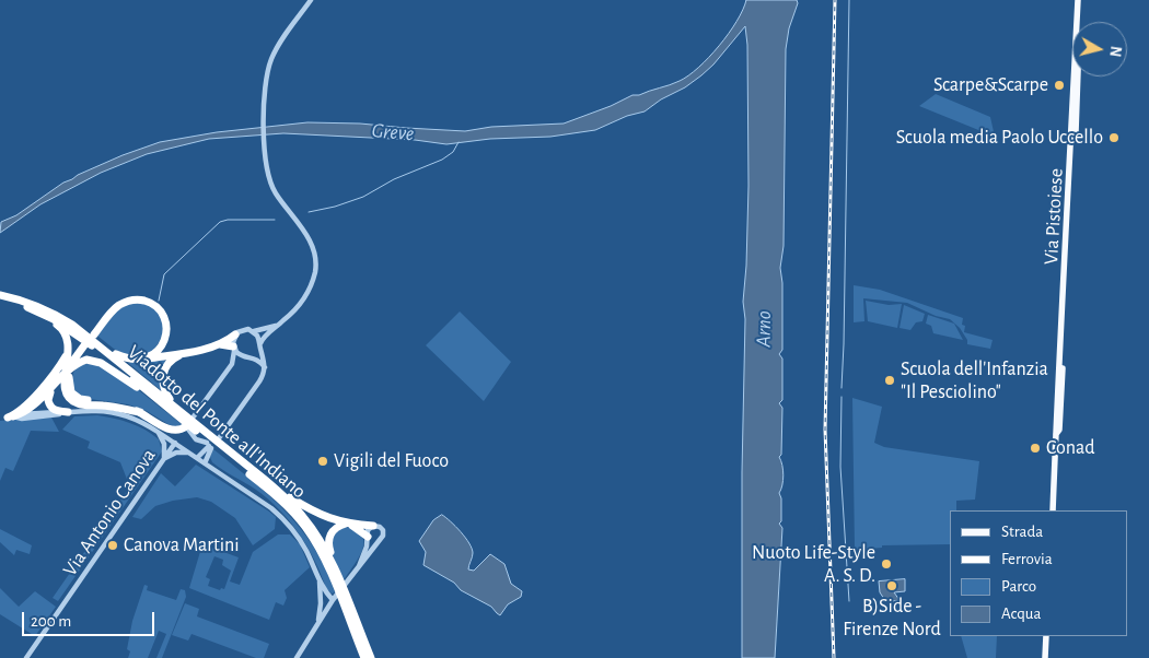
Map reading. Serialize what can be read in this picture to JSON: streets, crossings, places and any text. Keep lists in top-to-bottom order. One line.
{"streets":{"highway":["Viadotto del Ponte all'Indiano"],"main road":["Via Pistoiese"],"street":["Via Antonio Canova"]},"crossings":[["Viadotto del Ponte all'Indiano","Via Antonio Canova"]],"water":["Greve","Arno"],"places":["Scarpe&Scarpe","Scuola media Paolo Uccello","Scuola dell'Infanzia \"Il Pesciolino\"","Conad","Vigili del Fuoco","Canova Martini","Nuoto Life-Style A. S. D.","B)Side - Firenze Nord"],"legend":["Strada","Ferrovia","Parco","Acqua"],"scale_bar":"200 m","north":"right"}
